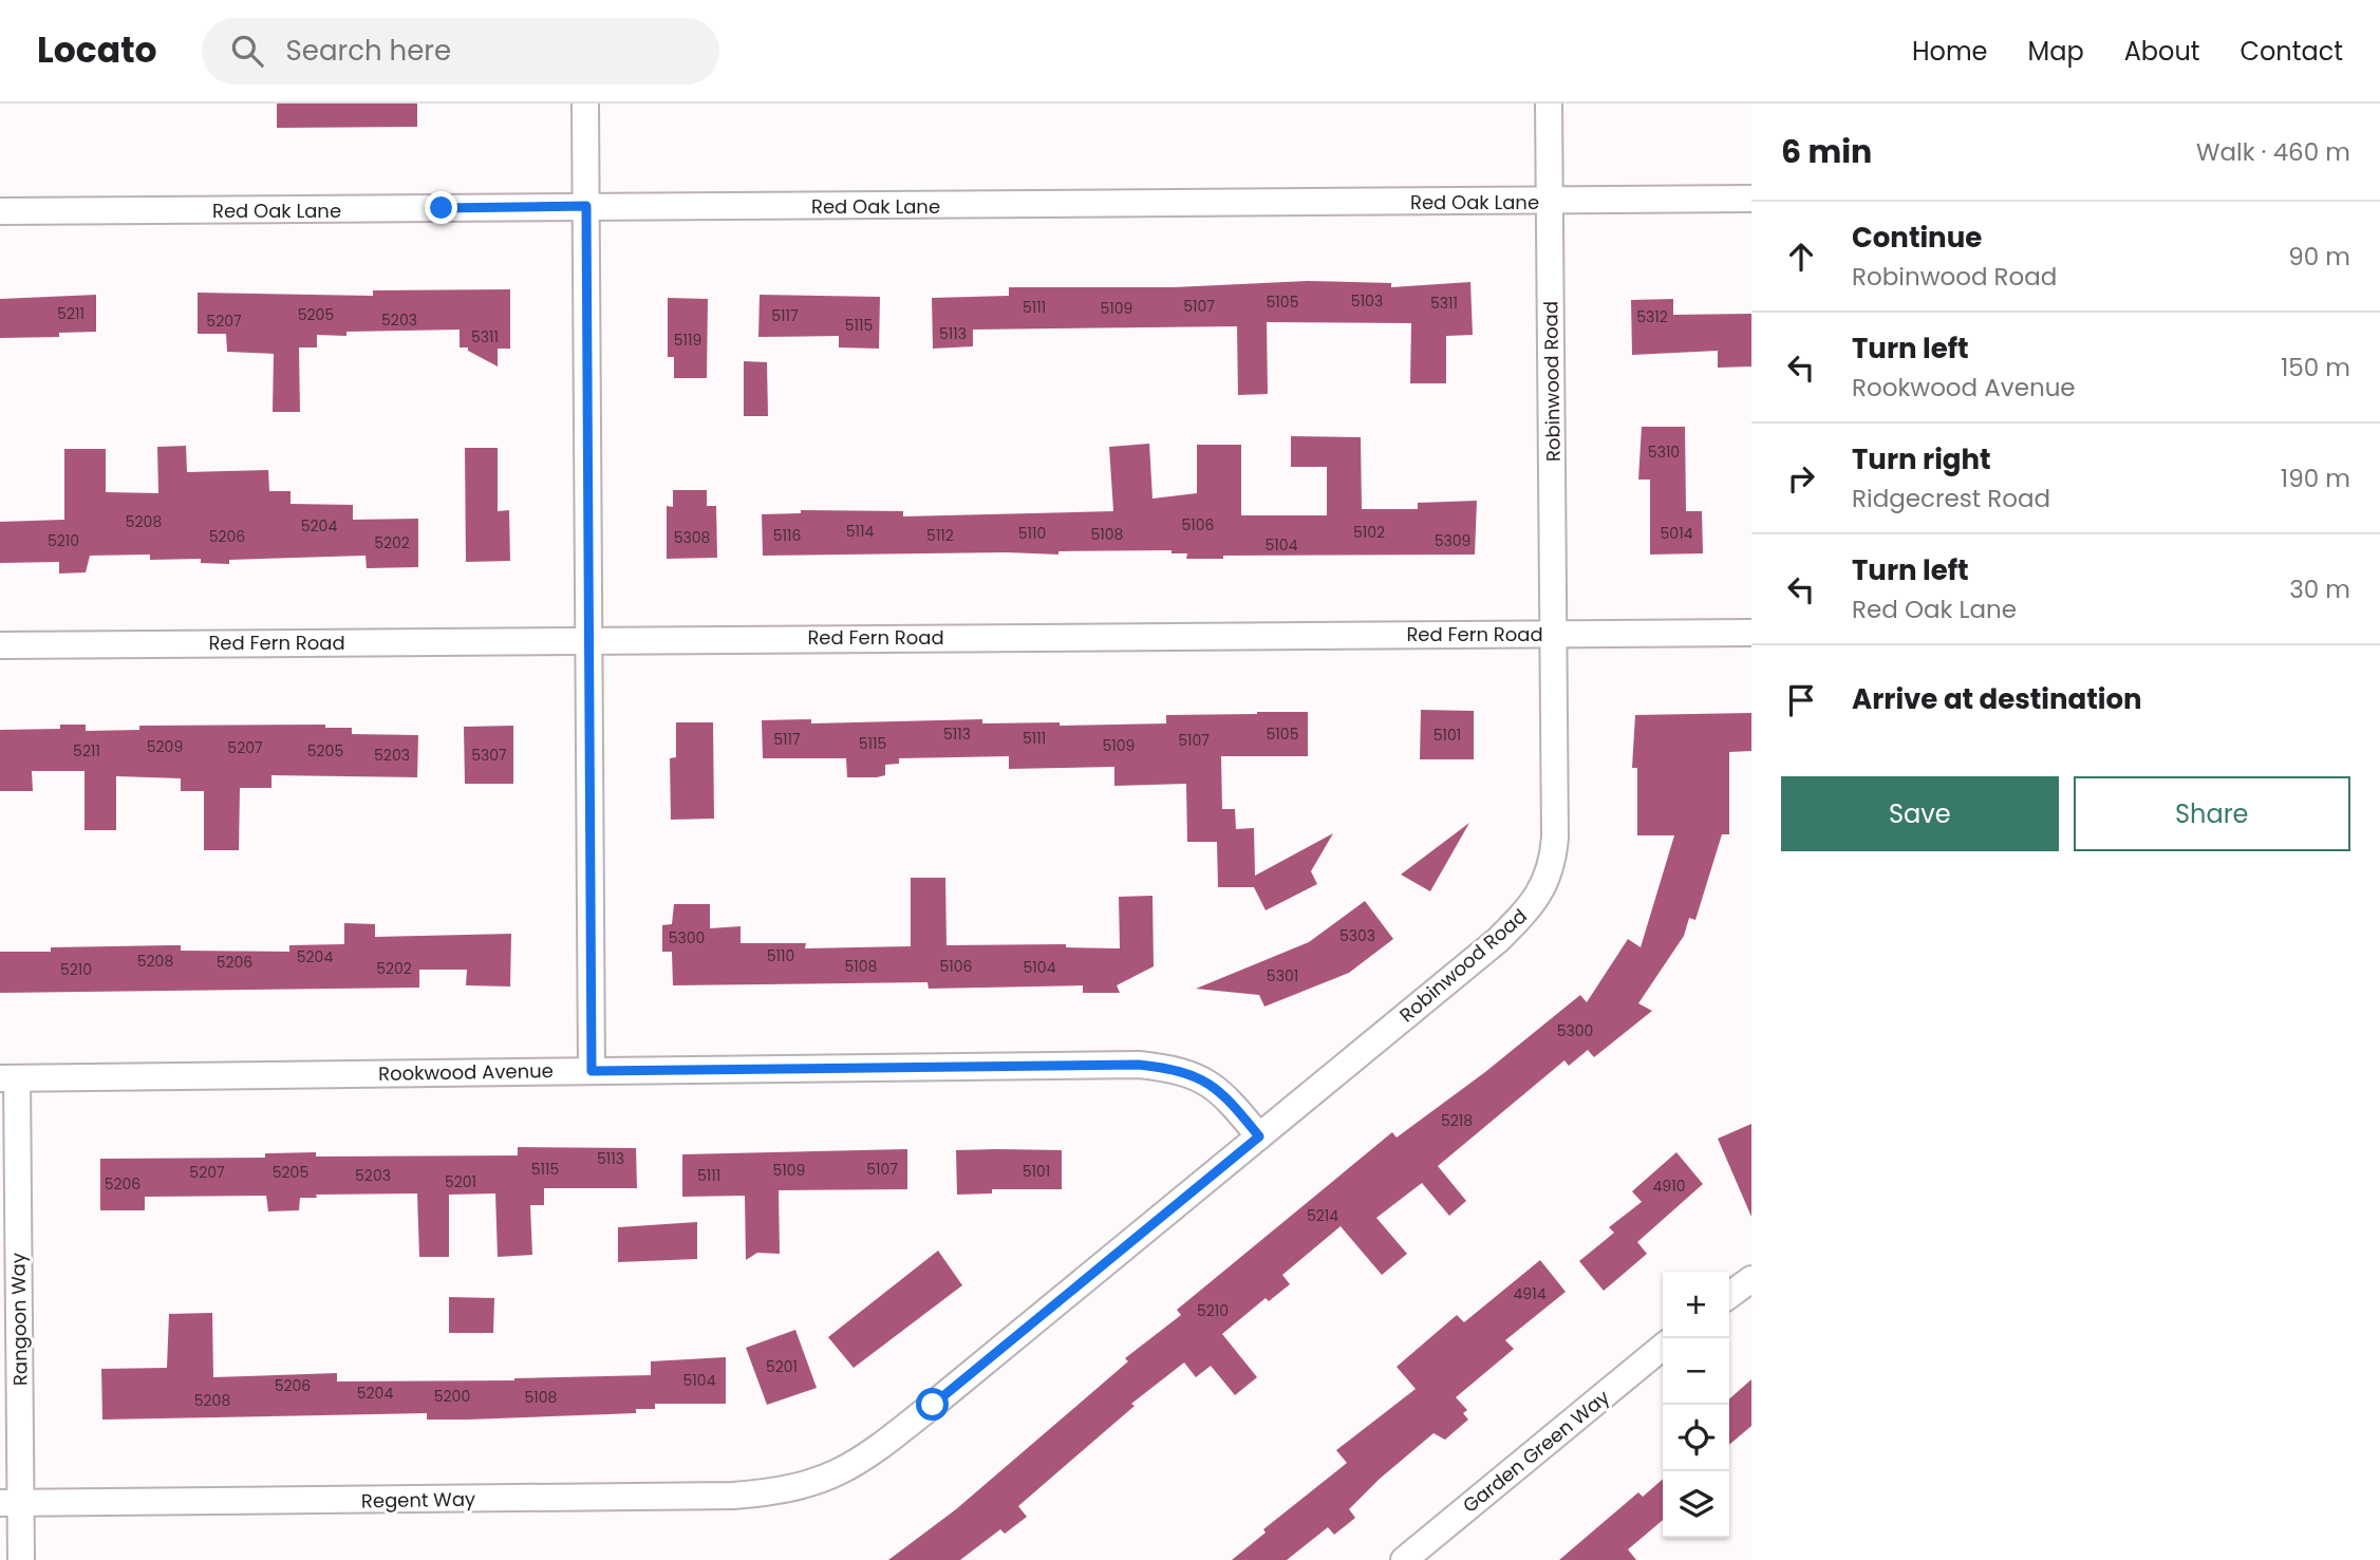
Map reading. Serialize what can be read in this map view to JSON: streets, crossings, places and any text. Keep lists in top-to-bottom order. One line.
{"streets":{"street":["Red Oak Lane","Robinwood Road","Red Fern Road","Rookwood Avenue","Rangoon Way","Garden Green Way","Regent Way"]},"crossings":[["Red Oak Lane","Robinwood Road"],["Robinwood Road","Red Fern Road"],["Robinwood Road","Rookwood Avenue"],["Robinwood Road","Regent Way"],["Rookwood Avenue","Rangoon Way"],["Rangoon Way","Regent Way"]],"house_numbers":["5103","5105","5311","5107","5111","5109","5211","5205","5117","5312","5203","5207","5115","5113","5311","5119","5310","5208","5106","5204","5114","5102","5110","5014","5108","5116","5112","5206","5308","5210","5309","5202","5104","5113","5105","5101","5111","5117","5107","5115","5109","5209","5207","5211","5205","5203","5307","5303","5300","5110","5204","5208","5206","5108","5106","5104","5202","5210","5301","5300","5218","5113","5115","5107","5109","5101","5207","5205","5203","5111","5201","5206","4910","5214","4914","5210","5201","5104","5206","5204","5200","5108","5208"],"page":{"header":"Locato","search":"Search here","nav":["Home","Map","About","Contact"],"heading":["6 min","Walk · 460 m"],"list":[["Continue","Robinwood Road","90 m"],["Turn left","Rookwood Avenue","150 m"],["Turn right","Ridgecrest Road","190 m"],["Turn left","Red Oak Lane","30 m"],"Arrive at destination"],"buttons":["Save","Share"],"map_buttons":["+","−"]}}
